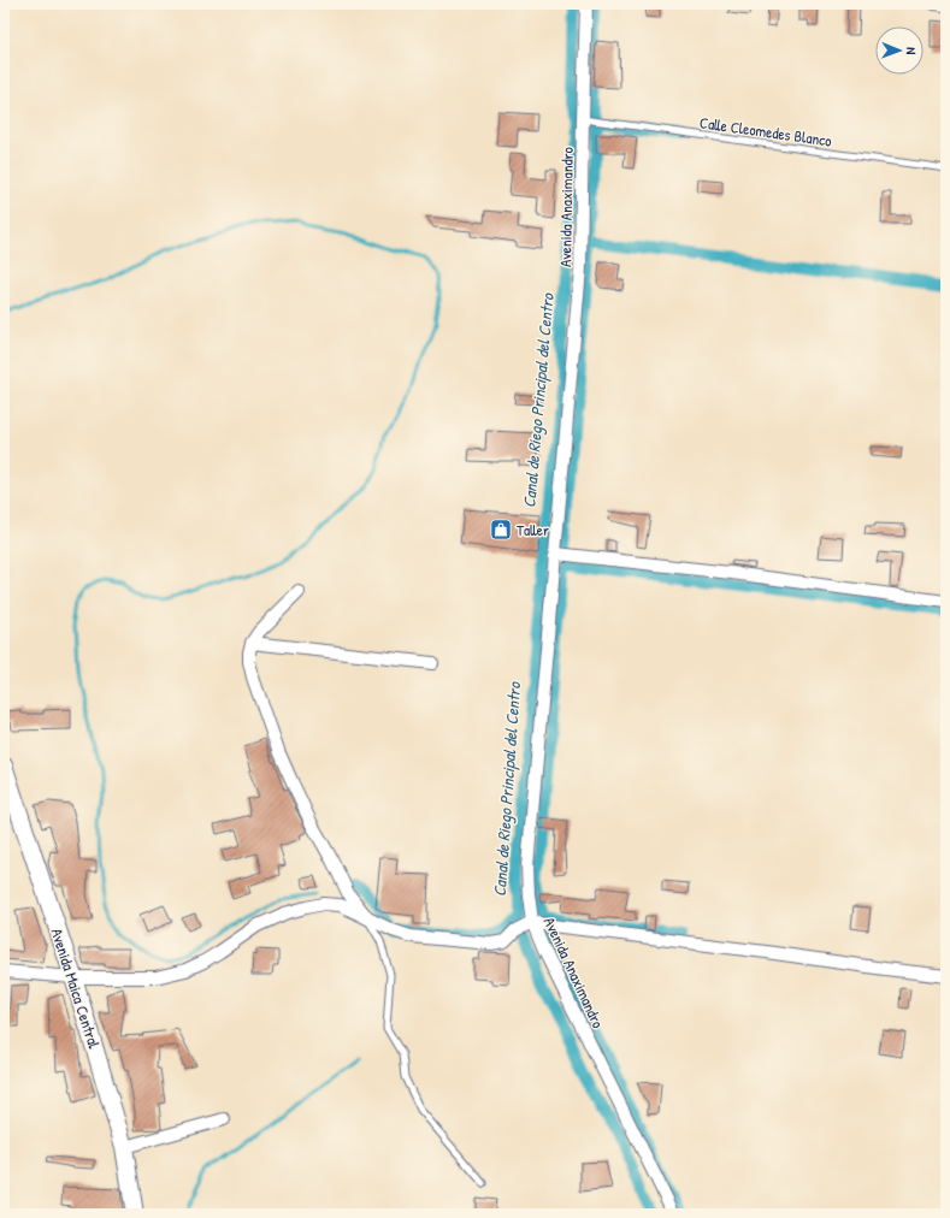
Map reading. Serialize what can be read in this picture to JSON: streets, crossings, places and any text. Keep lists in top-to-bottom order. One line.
{"streets":{"street":["Avenida Anaximandro","Avenida Maica Central"],"lane":["Calle Cleomedes Blanco"]},"crossings":[["Calle Cleomedes Blanco","Avenida Anaximandro"]],"water":["Canal de Riego Principal del Centro"],"places":{"shop":["Taller"]},"north":"right"}
